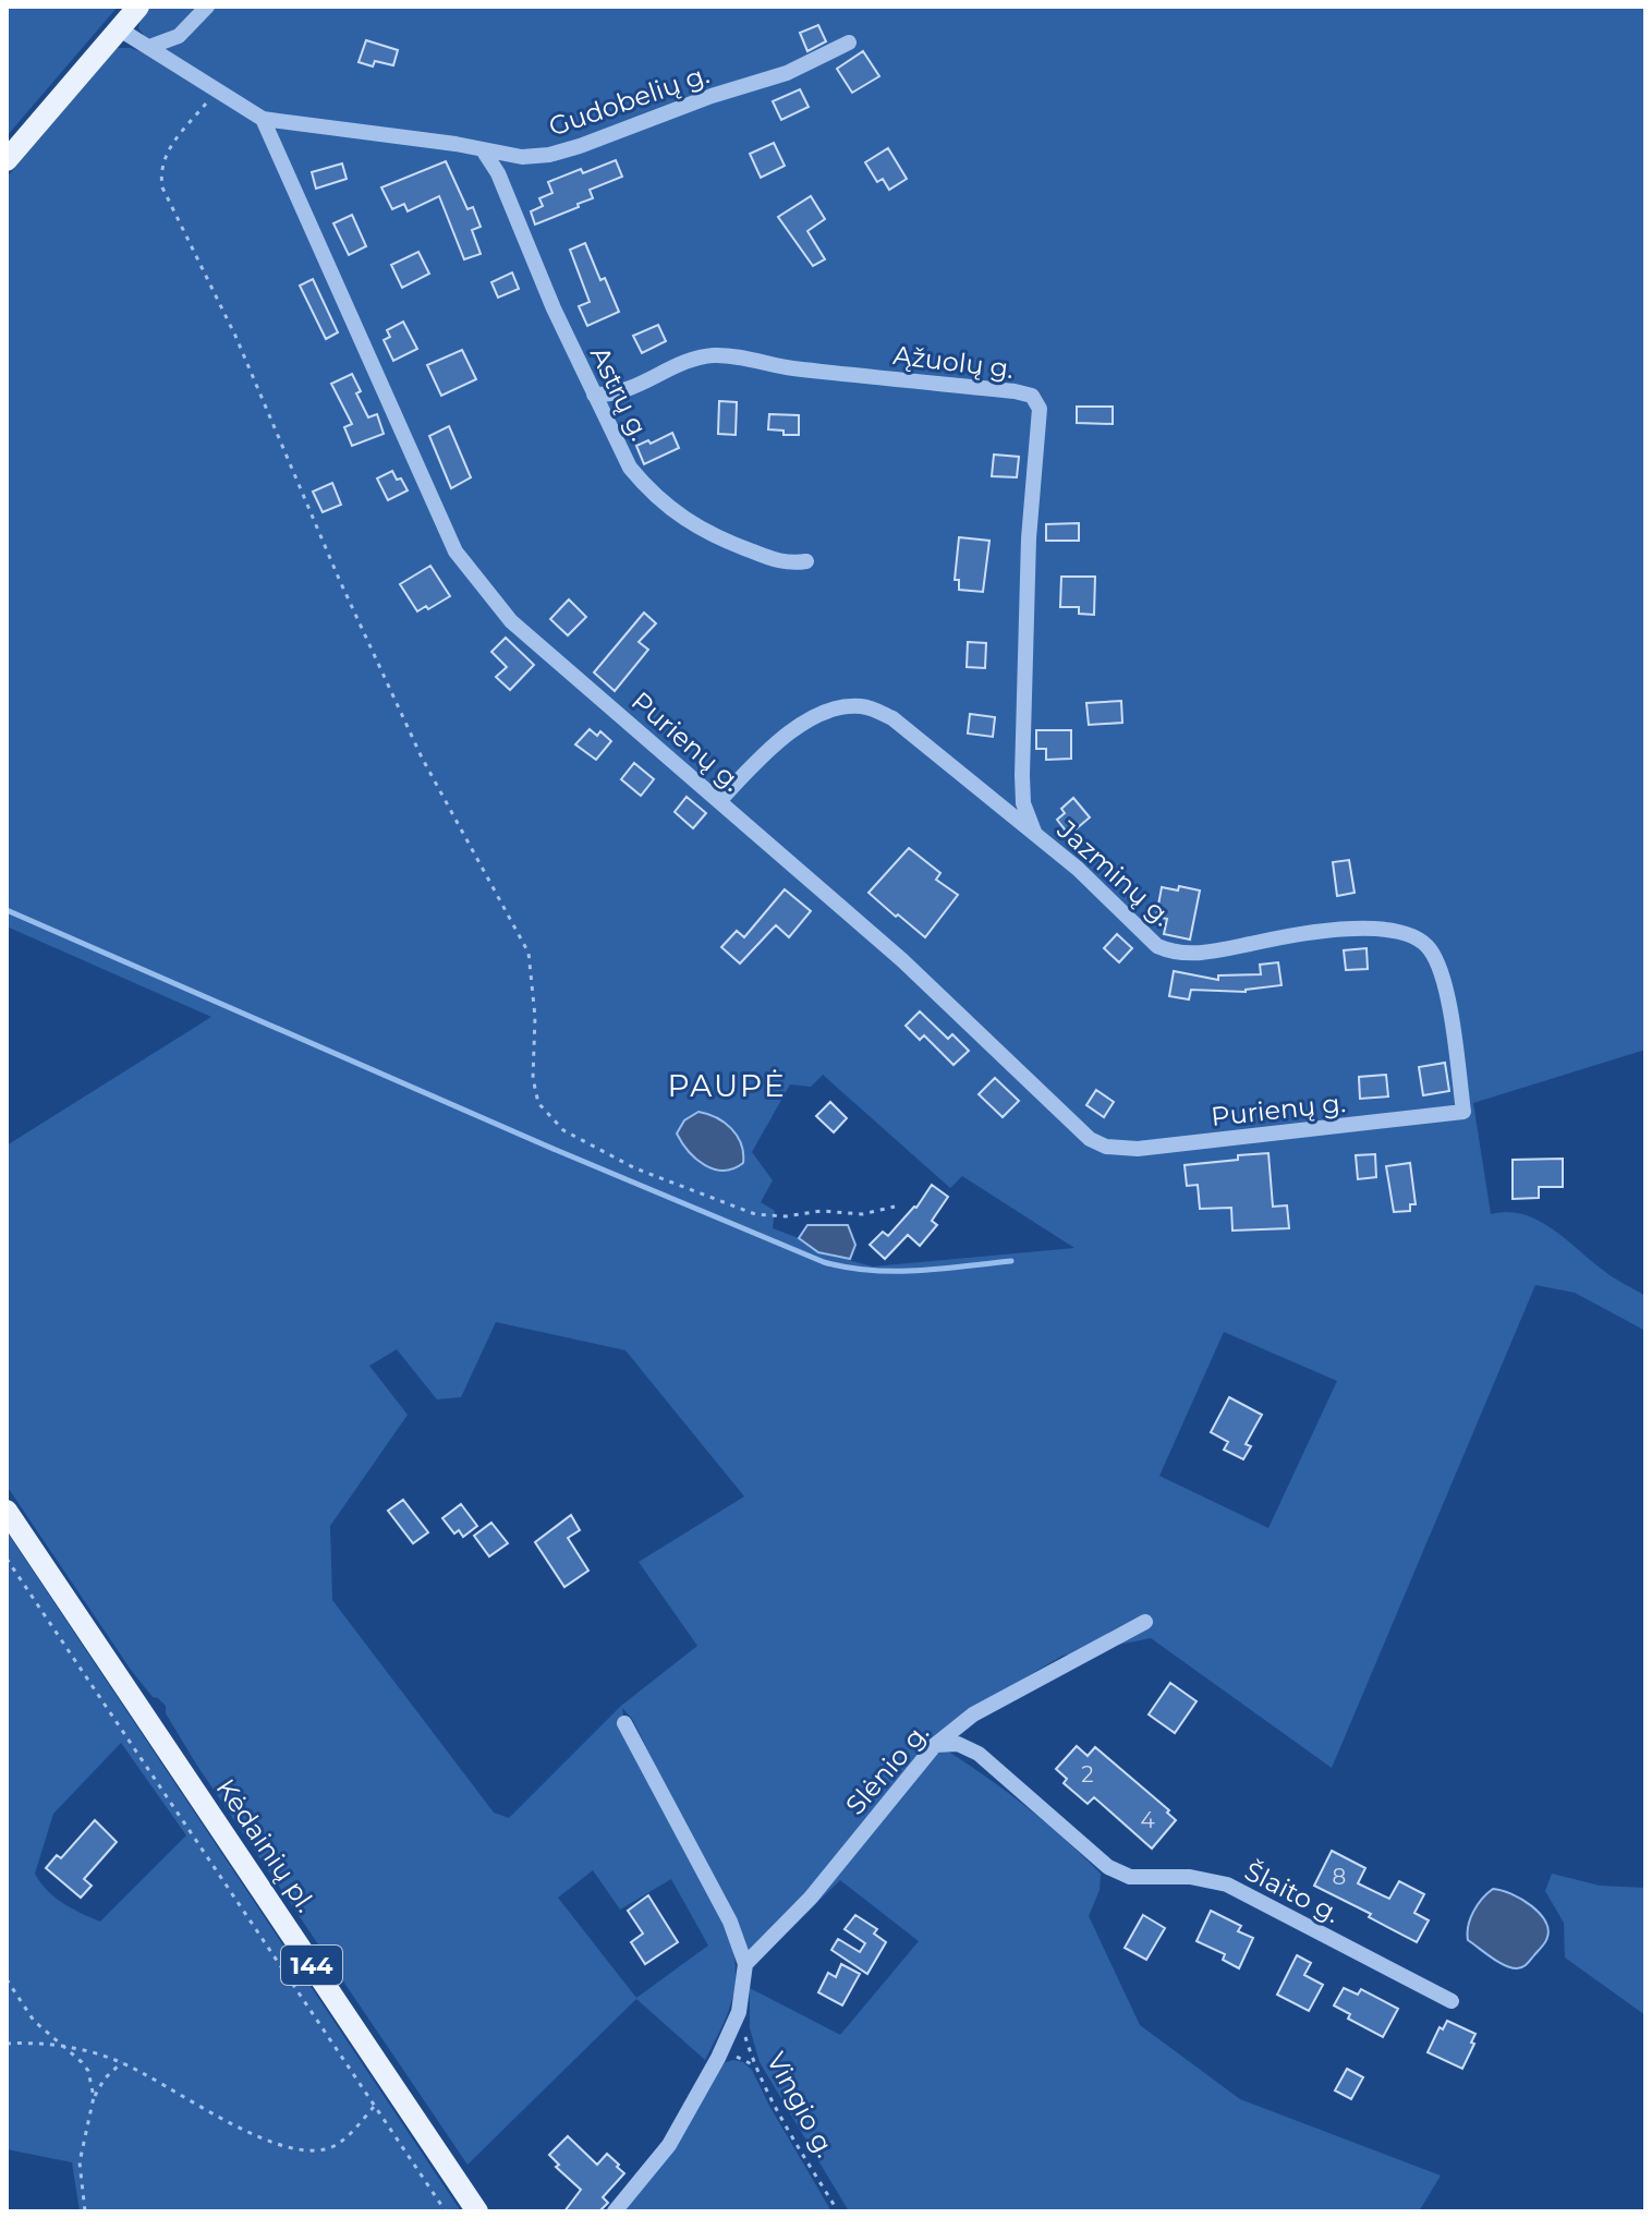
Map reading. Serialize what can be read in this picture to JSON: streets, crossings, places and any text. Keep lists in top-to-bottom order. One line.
{"streets":{"main road":["Kėdainių pl.","144"],"street":["Gudobelių g.","Ąžuolų g.","Astrų g.","Purienų g.","Jazminų g.","Slėnio g.","Šlaito g."],"path":["Vingio g."]},"crossings":[["Gudobelių g.","Astrų g."],["Gudobelių g.","Purienų g."],["Ąžuolų g.","Astrų g."],["Ąžuolų g.","Jazminų g."],["Purienų g.","Jazminų g."],["Slėnio g.","Šlaito g."]],"districts":["PAUPĖ"],"house_numbers":["2","4","8"]}
